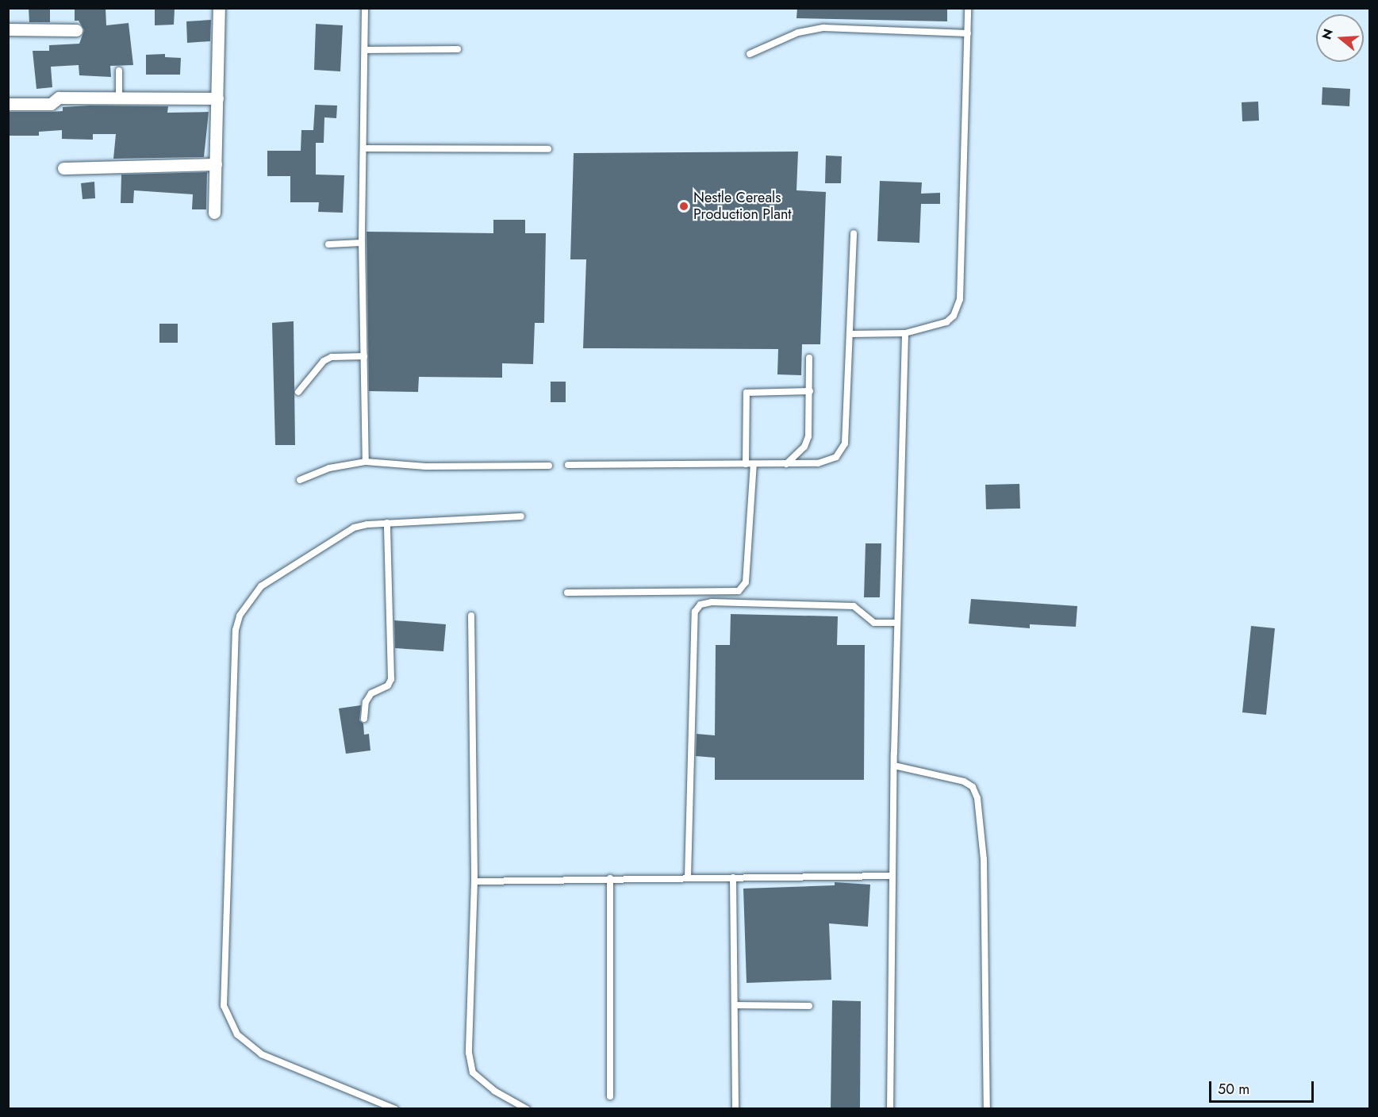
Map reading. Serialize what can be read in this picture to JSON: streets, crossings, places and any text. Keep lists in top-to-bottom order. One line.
{"places":["Nestle Cereals Production Plant"],"scale_bar":"50 m","north":"left"}
